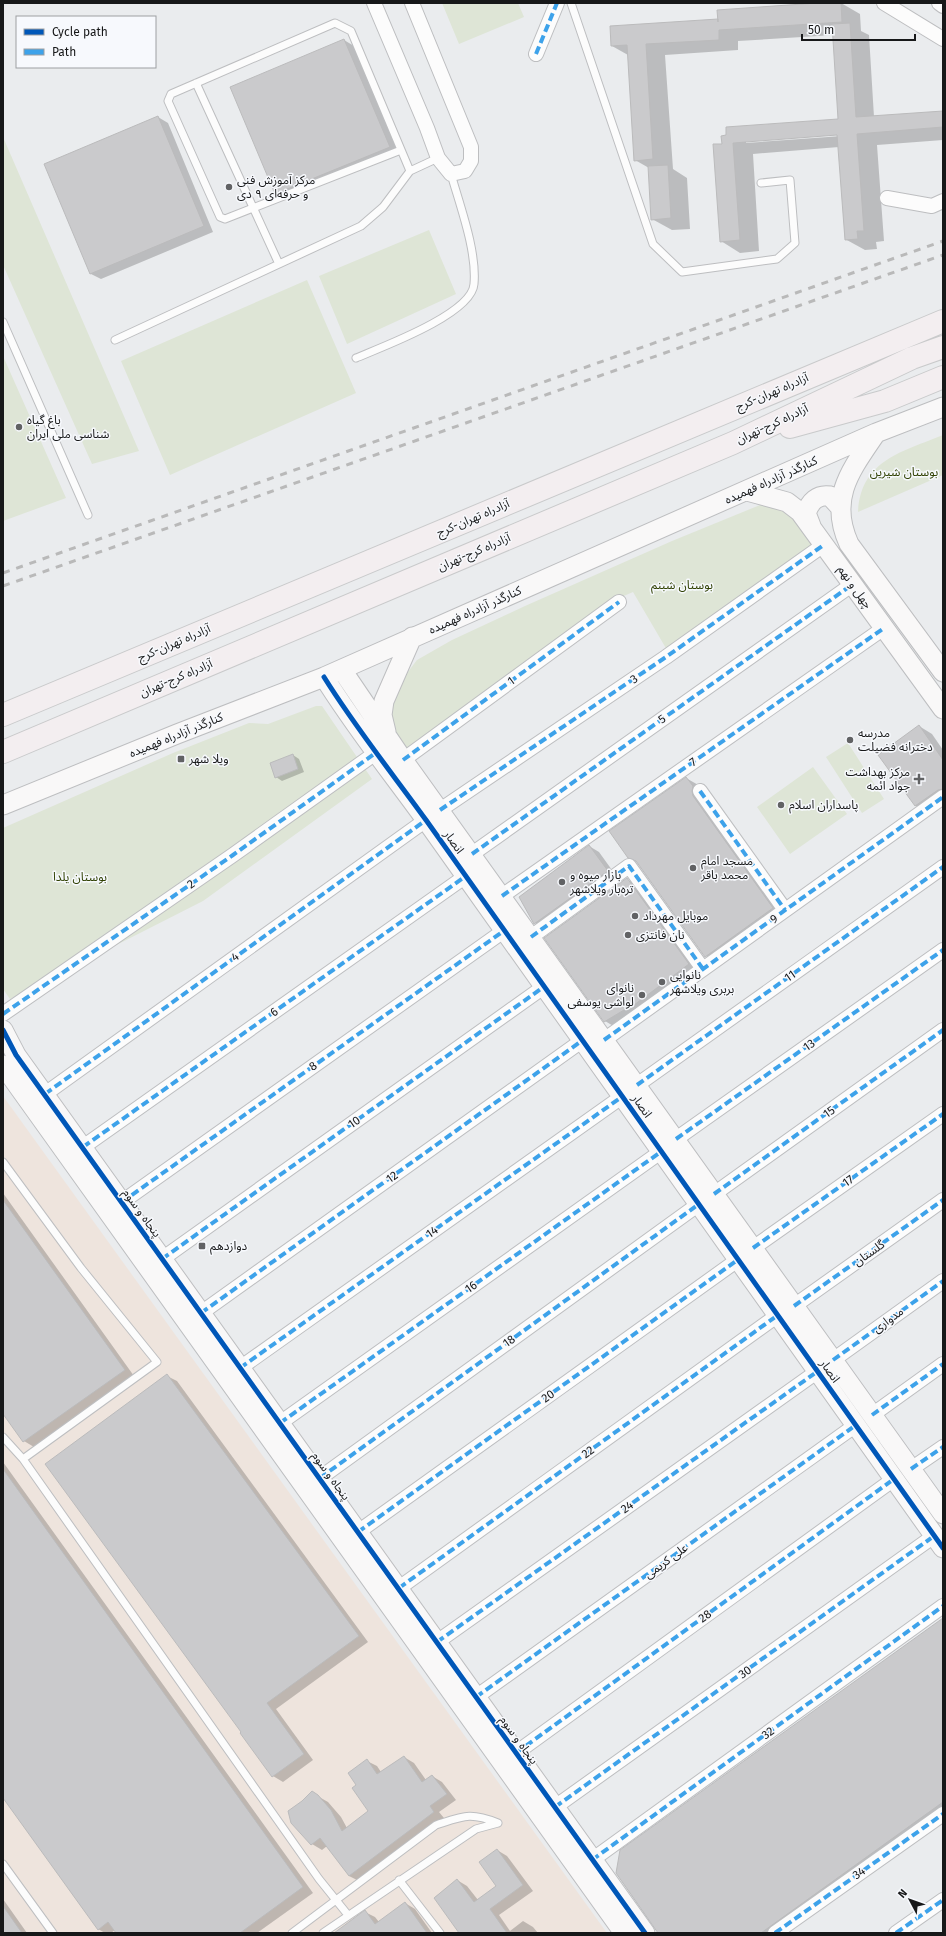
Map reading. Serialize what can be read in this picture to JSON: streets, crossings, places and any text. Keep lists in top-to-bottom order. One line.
{"streets":{"highway":["آزادراه تهران-کرج","آزادراه کرج-تهران"],"street":["کنارگذر آزادراه فهمیده","چهل و نهم","3","1","5","7","انصار","2","9","4","11","6","13","8","15","10","12","17","پنجاه و سوم","14","گلستان","16","مدواری","18","20","22","24","علی کریمی","28","30","32","34"]},"crossings":[["کنارگذر آزادراه فهمیده","چهل و نهم"],["کنارگذر آزادراه فهمیده","انصار"],["چهل و نهم","3"],["چهل و نهم","5"],["چهل و نهم","7"],["3","انصار"],["3","4"],["1","انصار"],["5","انصار"],["7","انصار"],["انصار","2"],["انصار","9"],["انصار","4"],["انصار","11"],["انصار","6"],["انصار","13"],["انصار","8"],["انصار","15"],["انصار","10"],["انصار","12"],["انصار","17"],["انصار","14"],["انصار","گلستان"],["انصار","16"],["انصار","مدواری"],["انصار","18"],["انصار","20"],["انصار","22"],["انصار","24"],["انصار","علی کریمی"],["انصار","28"],["انصار","30"],["4","پنجاه و سوم"],["11","14"],["6","پنجاه و سوم"],["13","16"],["8","پنجاه و سوم"],["15","18"],["10","پنجاه و سوم"],["12","پنجاه و سوم"],["پنجاه و سوم","14"],["پنجاه و سوم","16"],["پنجاه و سوم","18"],["پنجاه و سوم","20"],["پنجاه و سوم","22"],["پنجاه و سوم","24"],["پنجاه و سوم","علی کریمی"],["پنجاه و سوم","28"],["پنجاه و سوم","30"],["پنجاه و سوم","32"]],"parks":["بوستان شیرین","بوستان شبنم","بوستان یلدا"],"places":{"other":["مرکز آموزش فنی و حرفه‌ای ۹ دی","باغ گیاه‌ شناسی ملی ایران","مدرسه دخترانه فضیلت","پاسداران اسلام","مسجد امام محمد باقر","بازار میوه و تره‌بار ویلاشهر","موبایل مهرداد","نان فانتزی","نانوایی بربری ویلاشهر","نانوای لواشی یوسفی"],"transit":["ویلا شهر","دوازدهم"],"health":["مرکز بهداشت جواد ائمه"]},"legend":["Cycle path","Path"],"scale_bar":"50 m","north":"top left"}
